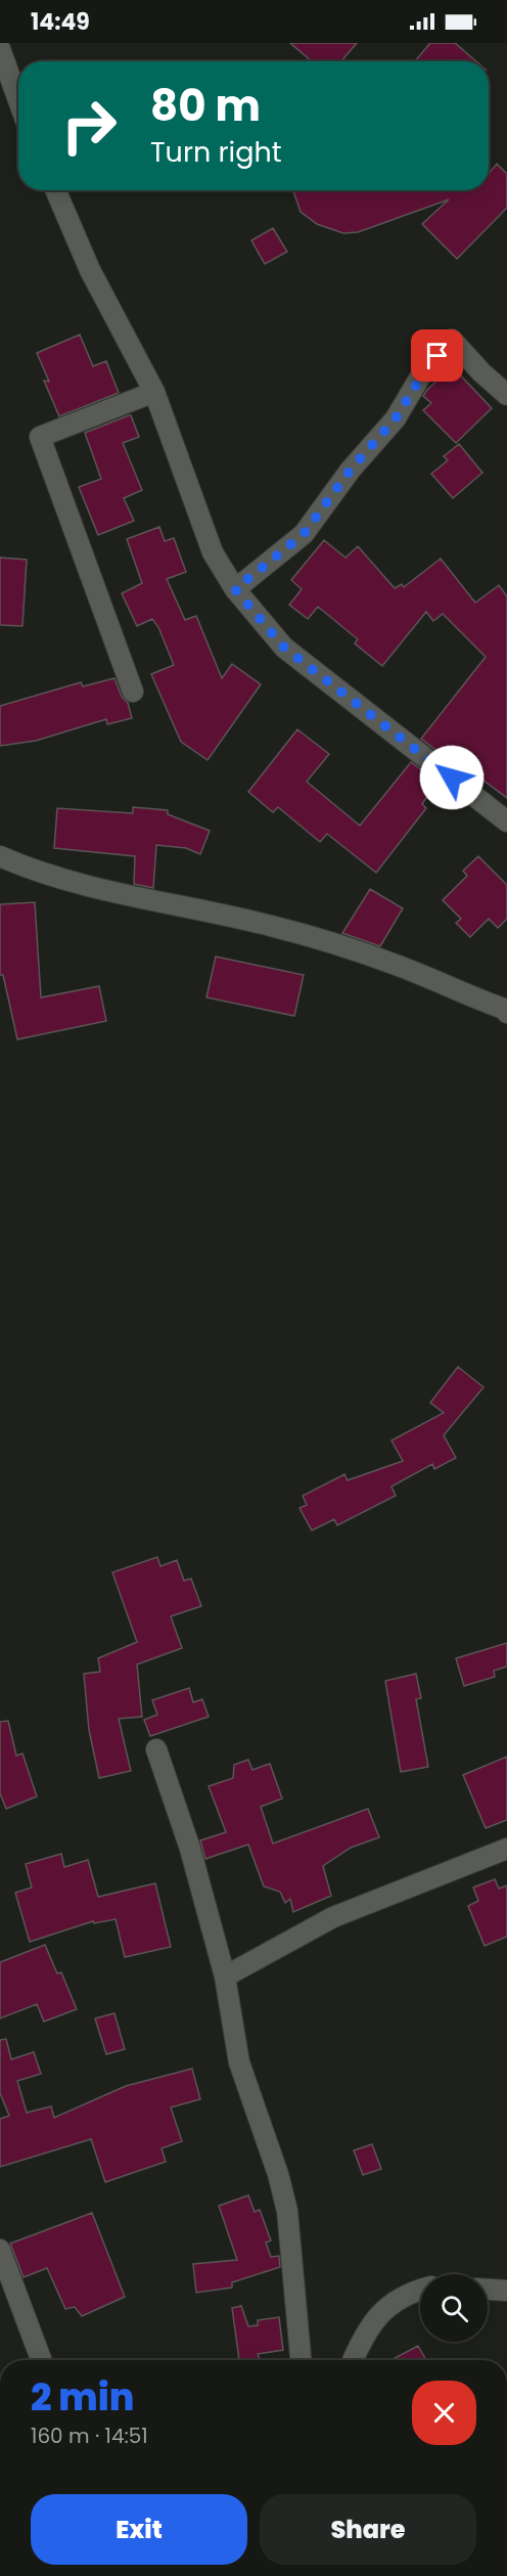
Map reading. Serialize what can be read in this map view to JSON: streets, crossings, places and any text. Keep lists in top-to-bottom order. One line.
{"page":{"status":"14:49","turn":["80 m","Turn right"],"heading":["2 min","160 m · 14:51"],"buttons":["Exit","Share"]}}
